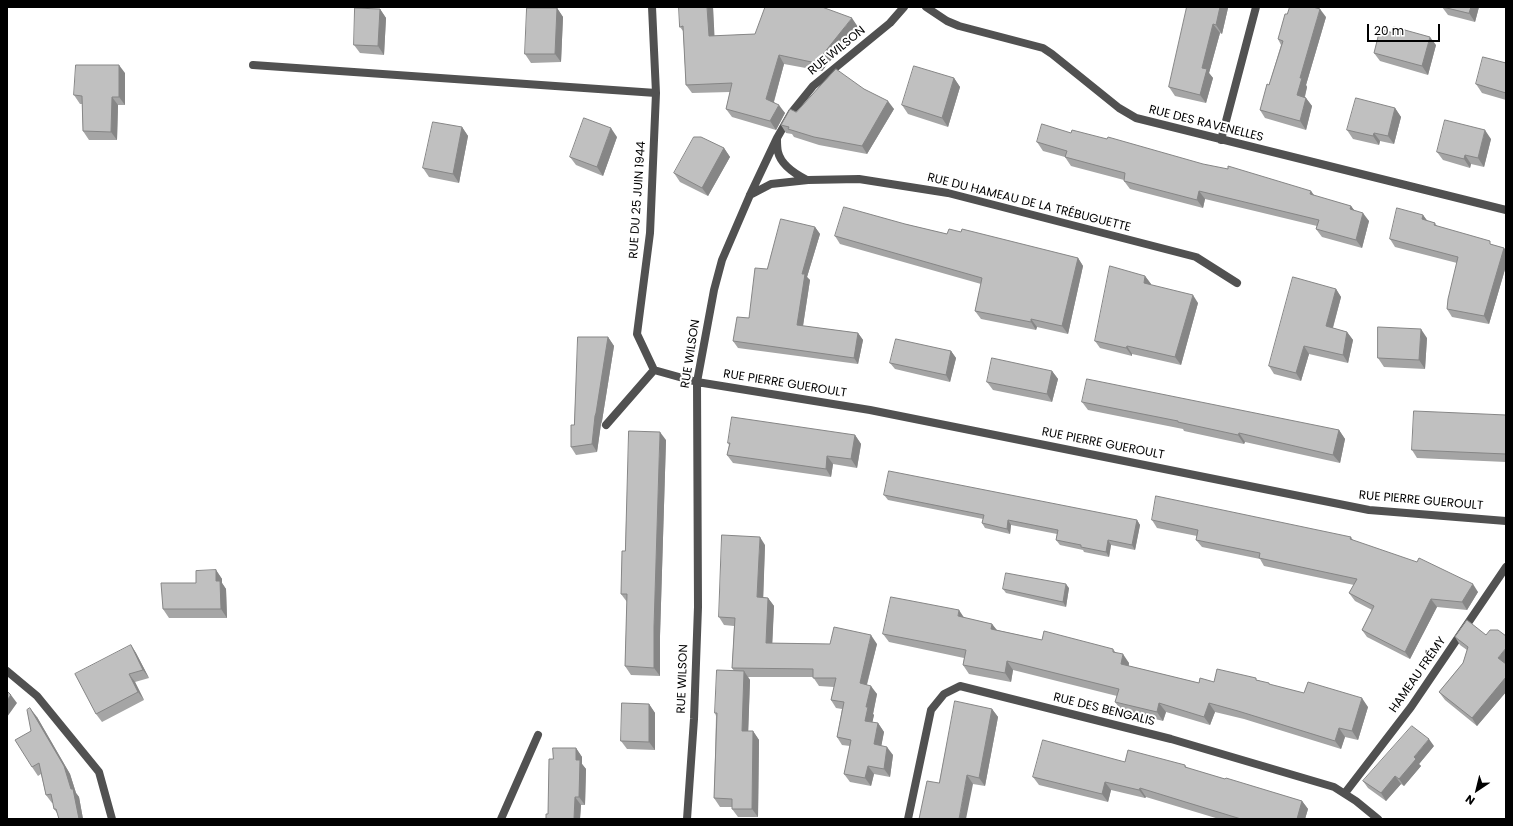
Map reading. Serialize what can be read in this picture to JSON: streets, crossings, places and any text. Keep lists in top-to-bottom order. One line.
{"streets":{"street":["RUE WILSON","RUE DES RAVENELLES","RUE DU 25 JUIN 1944","RUE DU HAMEAU DE LA TRÉBUGUETTE","RUE PIERRE GUEROULT","HAMEAU FRÉMY","RUE DES BENGALIS"]},"crossings":[["RUE WILSON","RUE DU HAMEAU DE LA TRÉBUGUETTE"],["RUE WILSON","RUE PIERRE GUEROULT"],["HAMEAU FRÉMY","RUE DES BENGALIS"]],"scale_bar":"20 m","north":"bottom left"}
